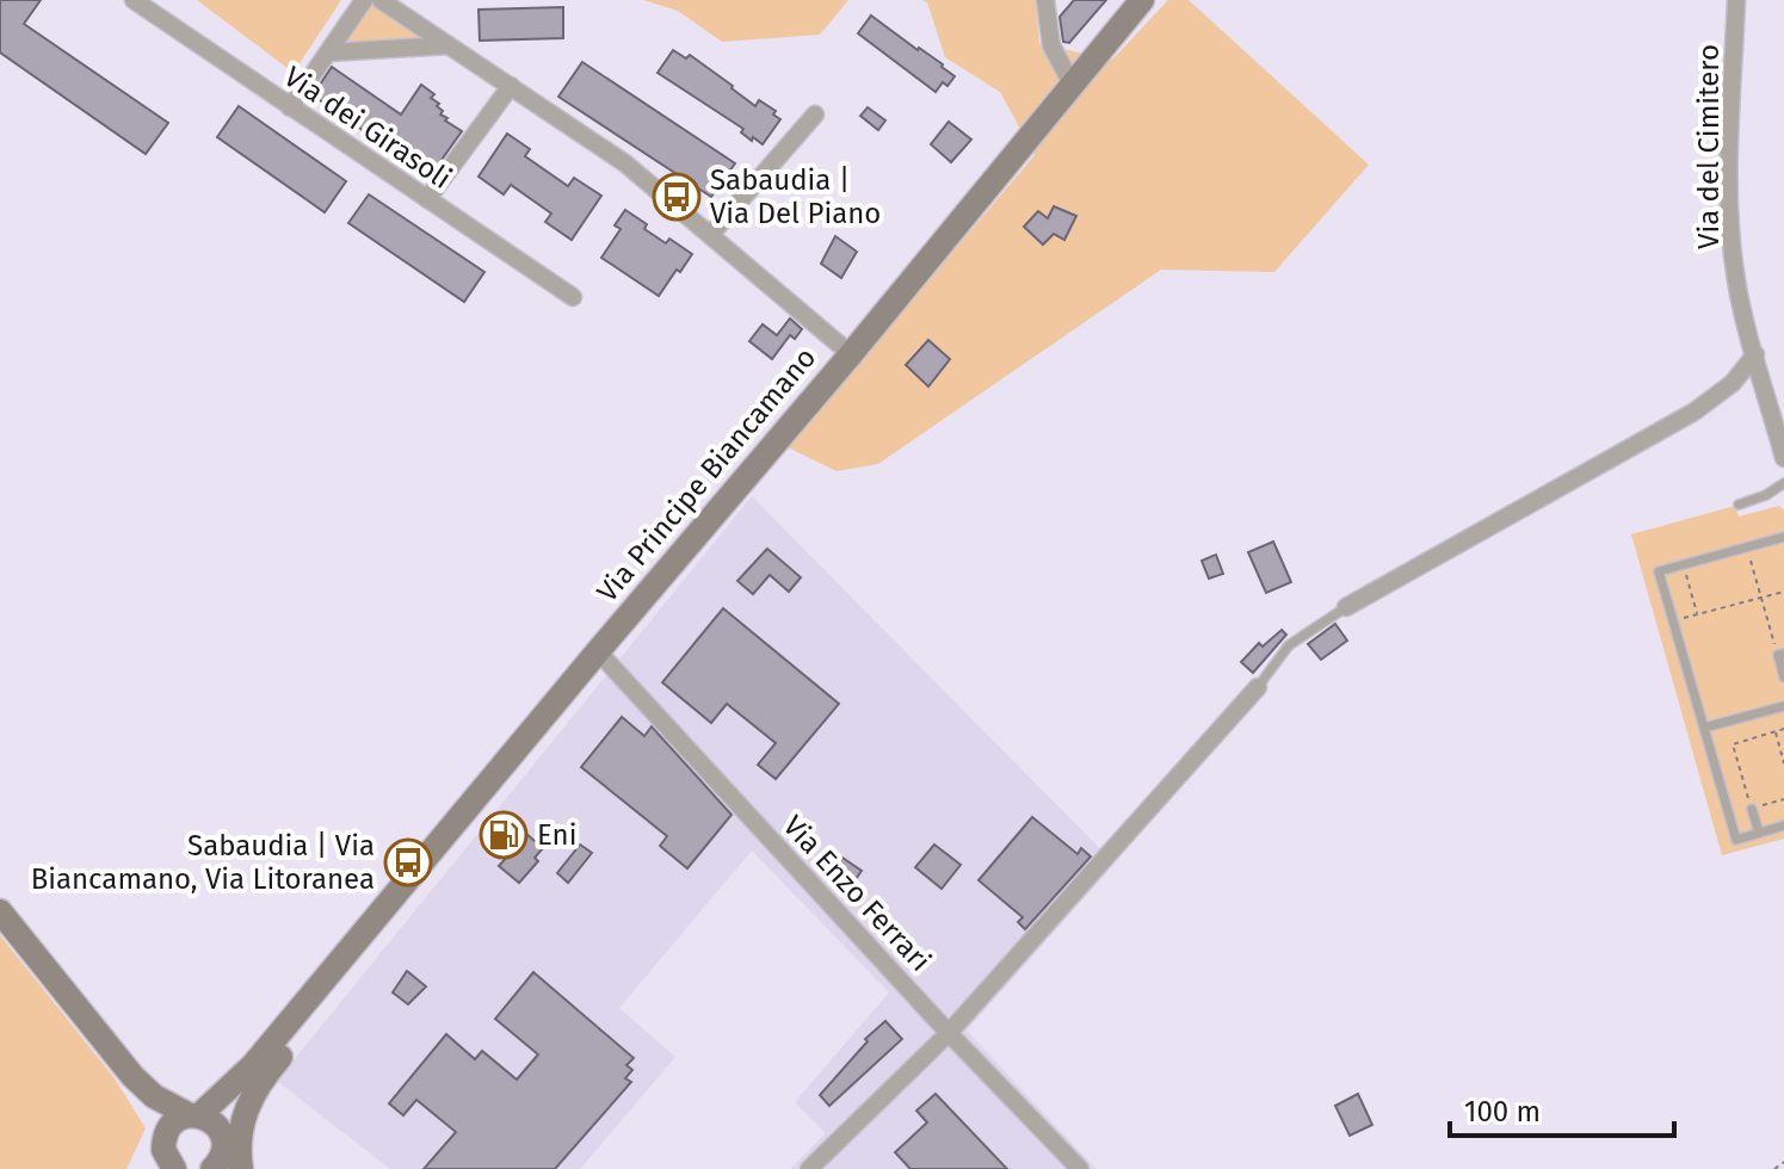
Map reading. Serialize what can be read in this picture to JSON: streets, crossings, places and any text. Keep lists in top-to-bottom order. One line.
{"streets":{"street":["Via dei Girasoli","Via del Cimitero","Via Principe Biancamano","Via Enzo Ferrari"]},"crossings":[["Via Principe Biancamano","Via Enzo Ferrari"]],"places":{"bus stop":["Sabaudia | Via Del Piano","Sabaudia | Via Biancamano, Via Litoranea"],"fuel station":["Eni"]},"scale_bar":"100 m"}
